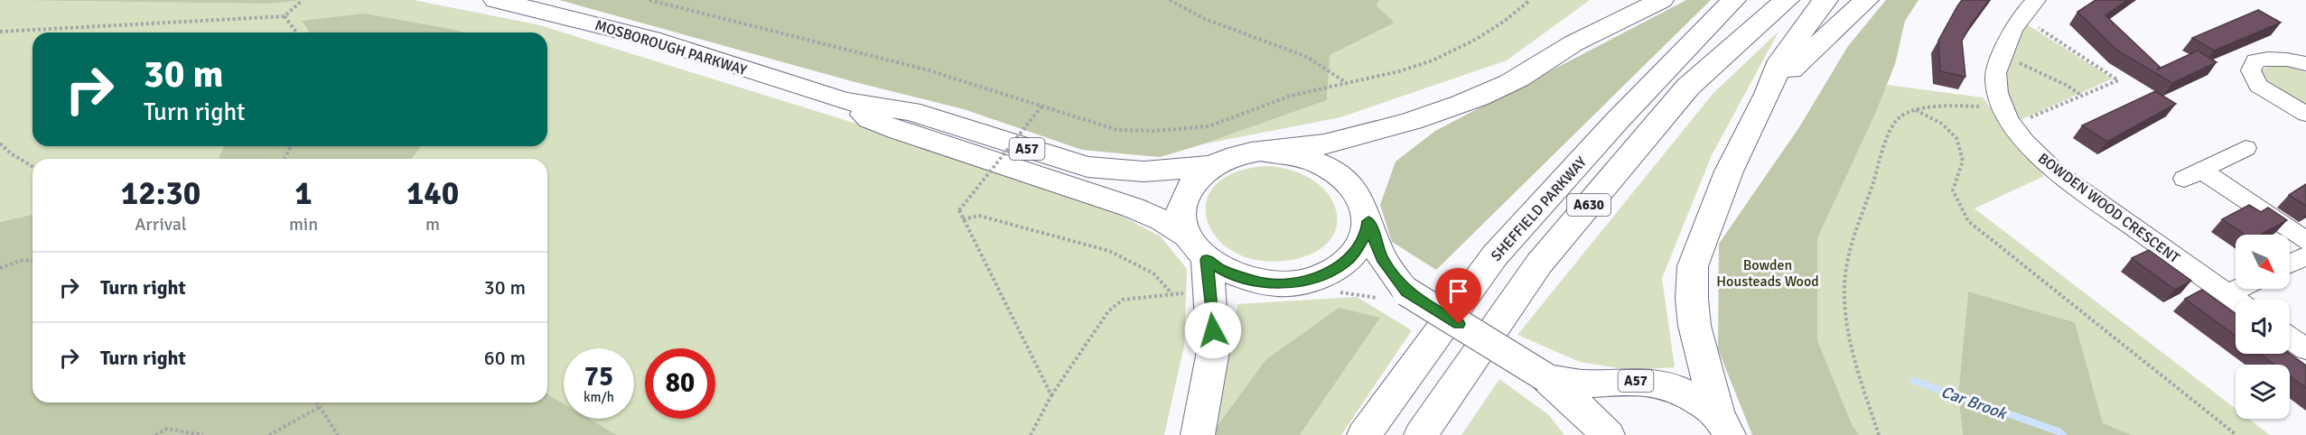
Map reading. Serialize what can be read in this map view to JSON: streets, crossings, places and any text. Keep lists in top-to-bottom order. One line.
{"streets":{"highway":["MOSBOROUGH PARKWAY","A57","A630","SHEFFIELD PARKWAY"],"street":["BOWDEN WOOD CRESCENT"]},"crossings":[["MOSBOROUGH PARKWAY","A57"]],"water":["Car Brook"],"parks":["Bowden Housteads Wood"],"north":"bottom right","page":{"turn":["30 m","Turn right"],"eta":["12:30","Arrival","1","min","140","m"],"list":[{"name":"Turn right","value":"30 m"},{"name":"Turn right","value":"60 m"}],"speed":"75 km/h","limit":"80"}}
